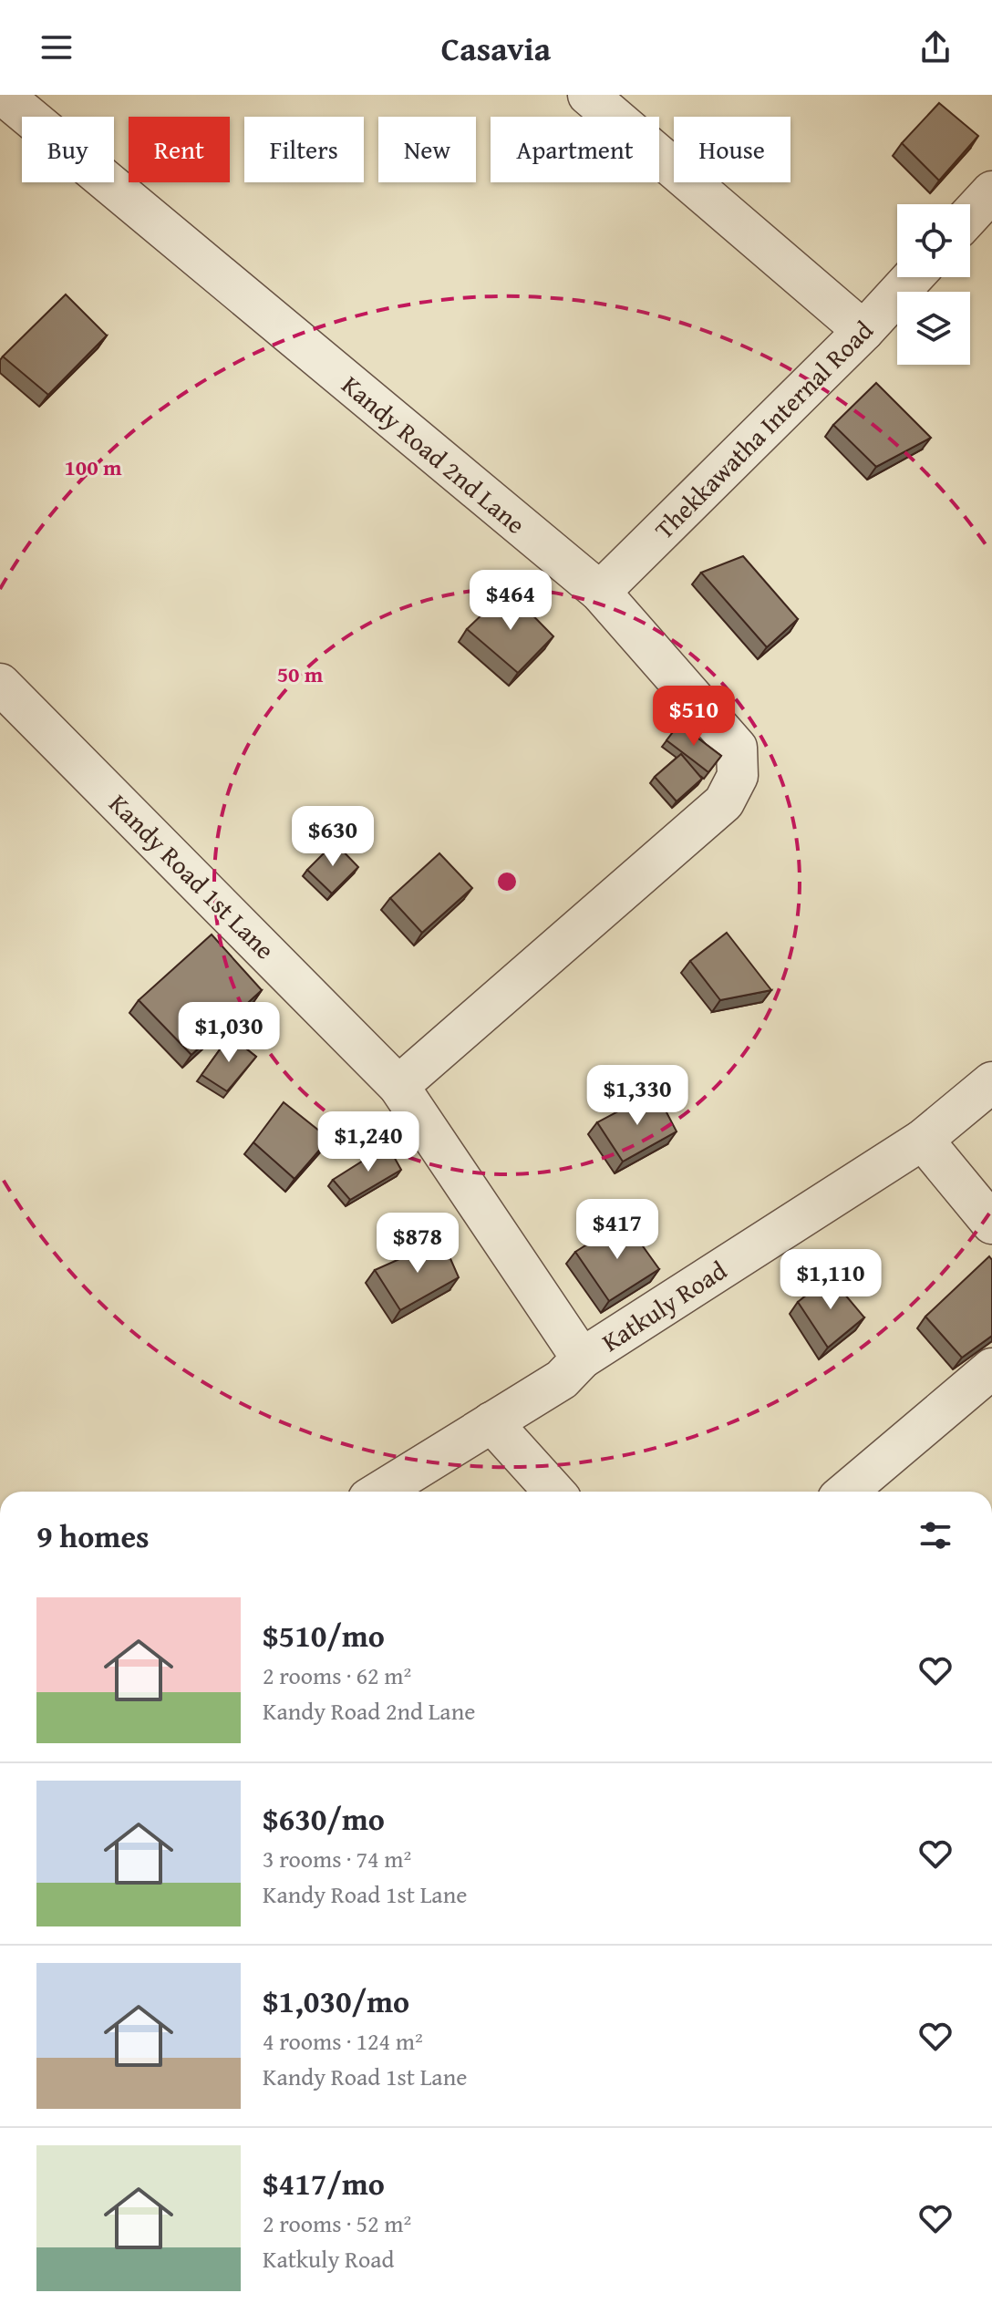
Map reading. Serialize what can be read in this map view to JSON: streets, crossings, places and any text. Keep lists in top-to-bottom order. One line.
{"streets":{"street":["Thekkawatha Internal Road","Kandy Road 2nd Lane","Kandy Road 1st Lane","Katkuly Road"]},"crossings":[["Thekkawatha Internal Road","Kandy Road 2nd Lane"],["Kandy Road 2nd Lane","Kandy Road 1st Lane"],["Kandy Road 1st Lane","Katkuly Road"]],"page":{"header":"Casavia","chip":["Buy","Rent","Filters","New","Apartment","House"],"price":["$464","$510","$630","$1,030","$1,330","$1,240","$417","$878","$1,110"],"heading":"9 homes","list":[{"name":"$510/mo","note":"2 rooms · 62 m² · Kandy Road 2nd Lane"},{"name":"$630/mo","note":"3 rooms · 74 m² · Kandy Road 1st Lane"},{"name":"$1,030/mo","note":"4 rooms · 124 m² · Kandy Road 1st Lane"},{"name":"$417/mo","note":"2 rooms · 52 m² · Katkuly Road"}]},"rings":["100 m","50 m"]}
